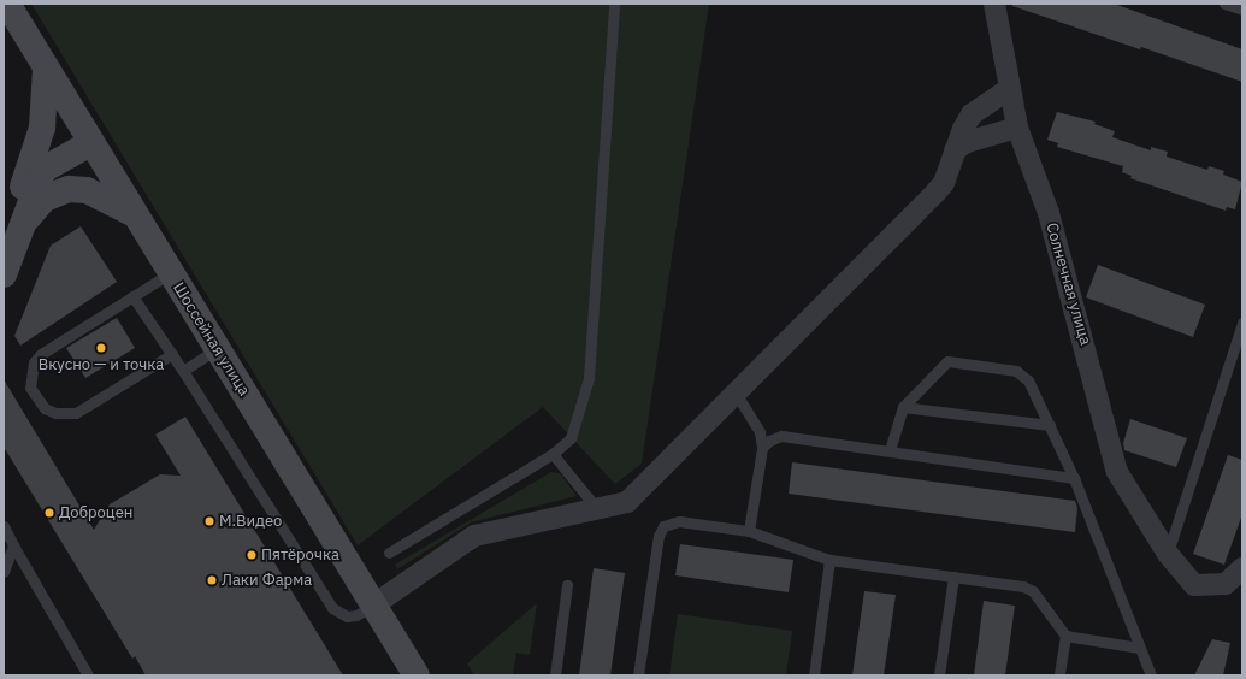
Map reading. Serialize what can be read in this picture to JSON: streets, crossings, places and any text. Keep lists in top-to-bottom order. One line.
{"streets":{"main road":["Шоссейная улица"],"street":["Солнечная улица"]},"places":["Вкусно — и точка","Доброцен","М.Видео","Пятёрочка","Лаки Фарма"]}
